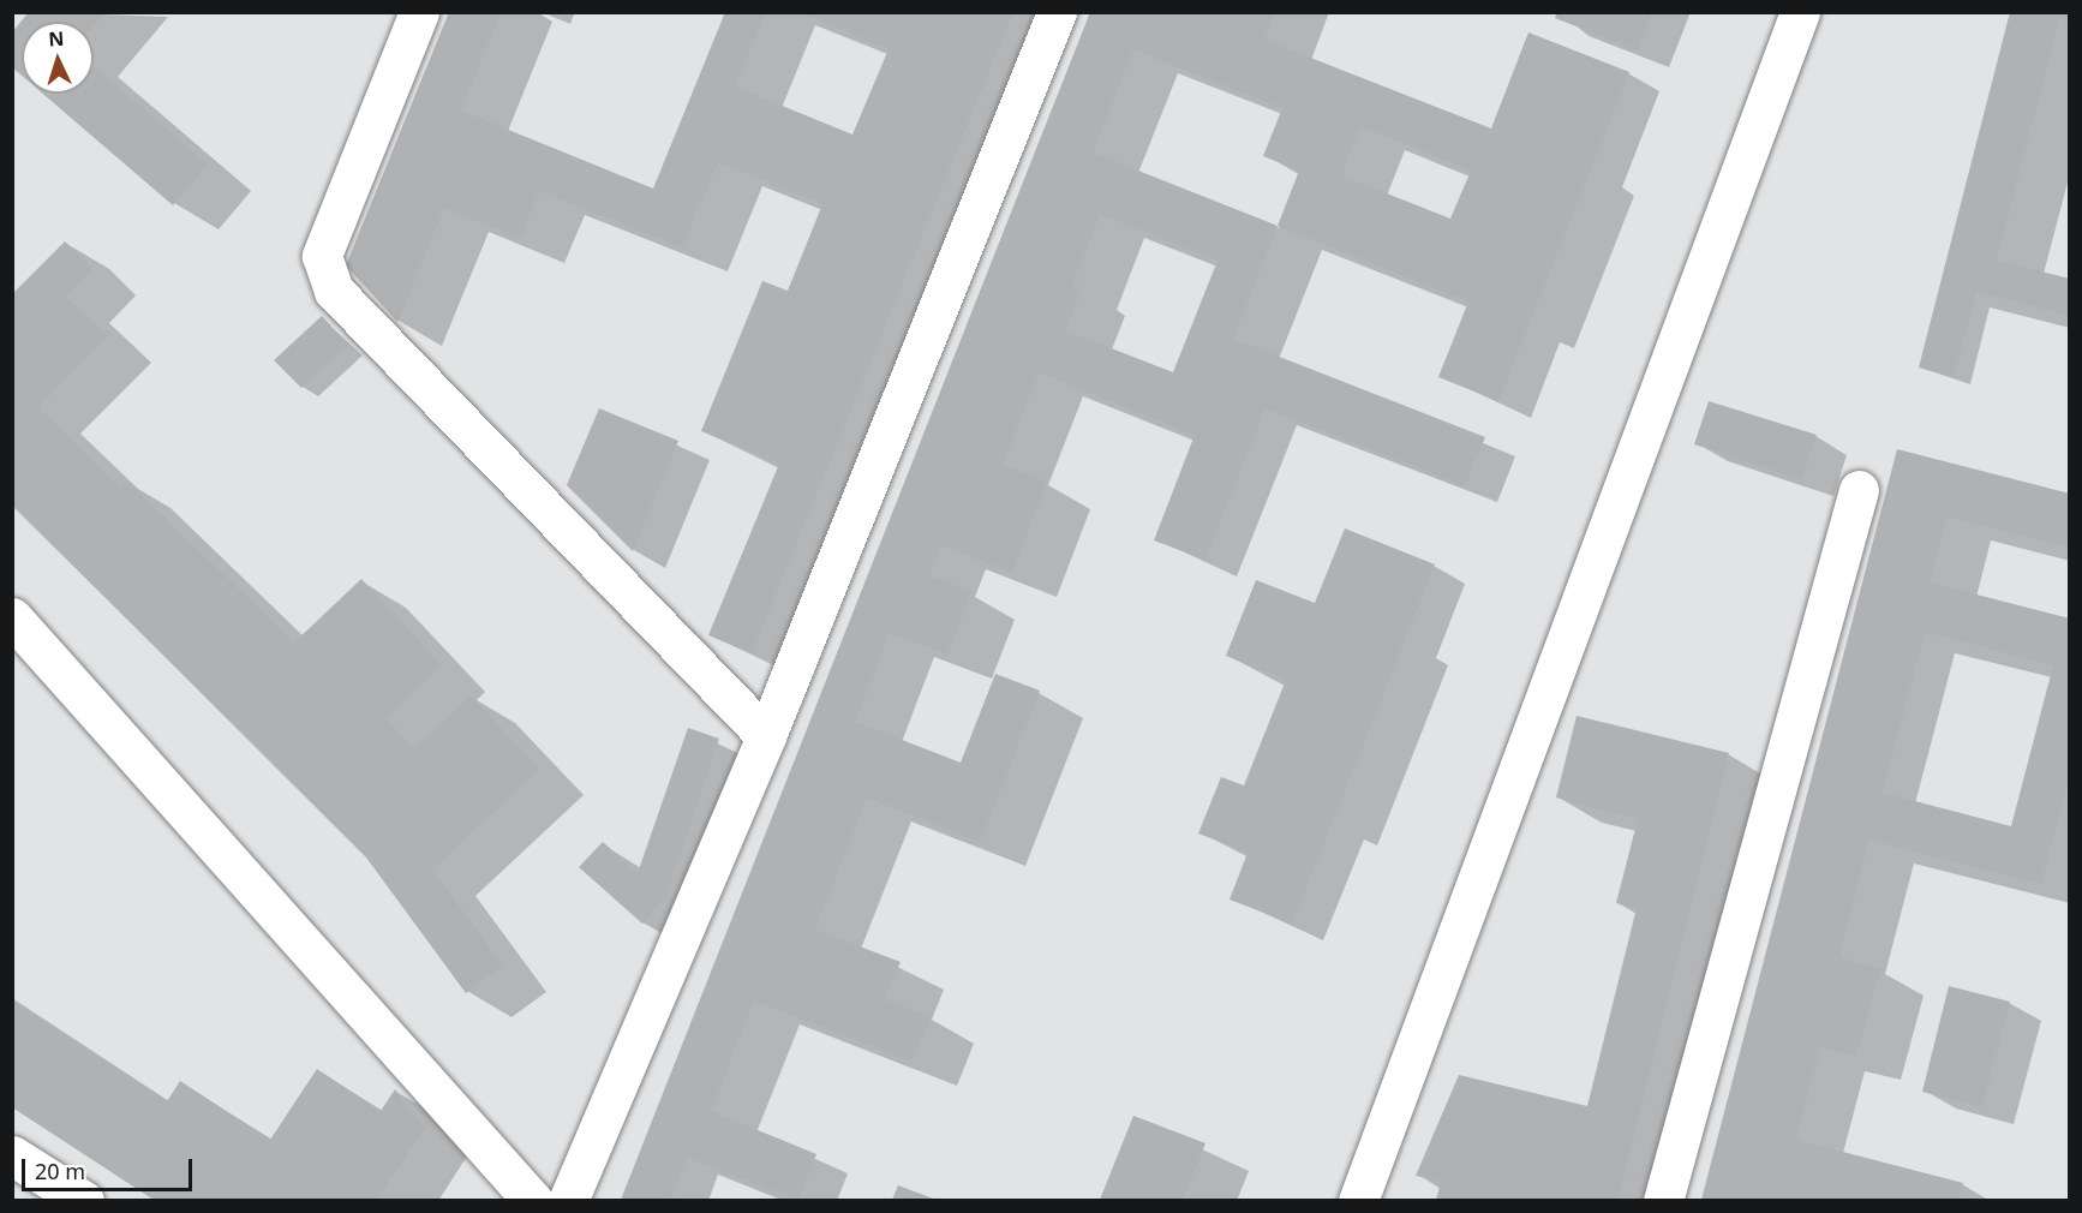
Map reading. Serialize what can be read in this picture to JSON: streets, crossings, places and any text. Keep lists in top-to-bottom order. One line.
{"scale_bar":"20 m","north":"top"}
